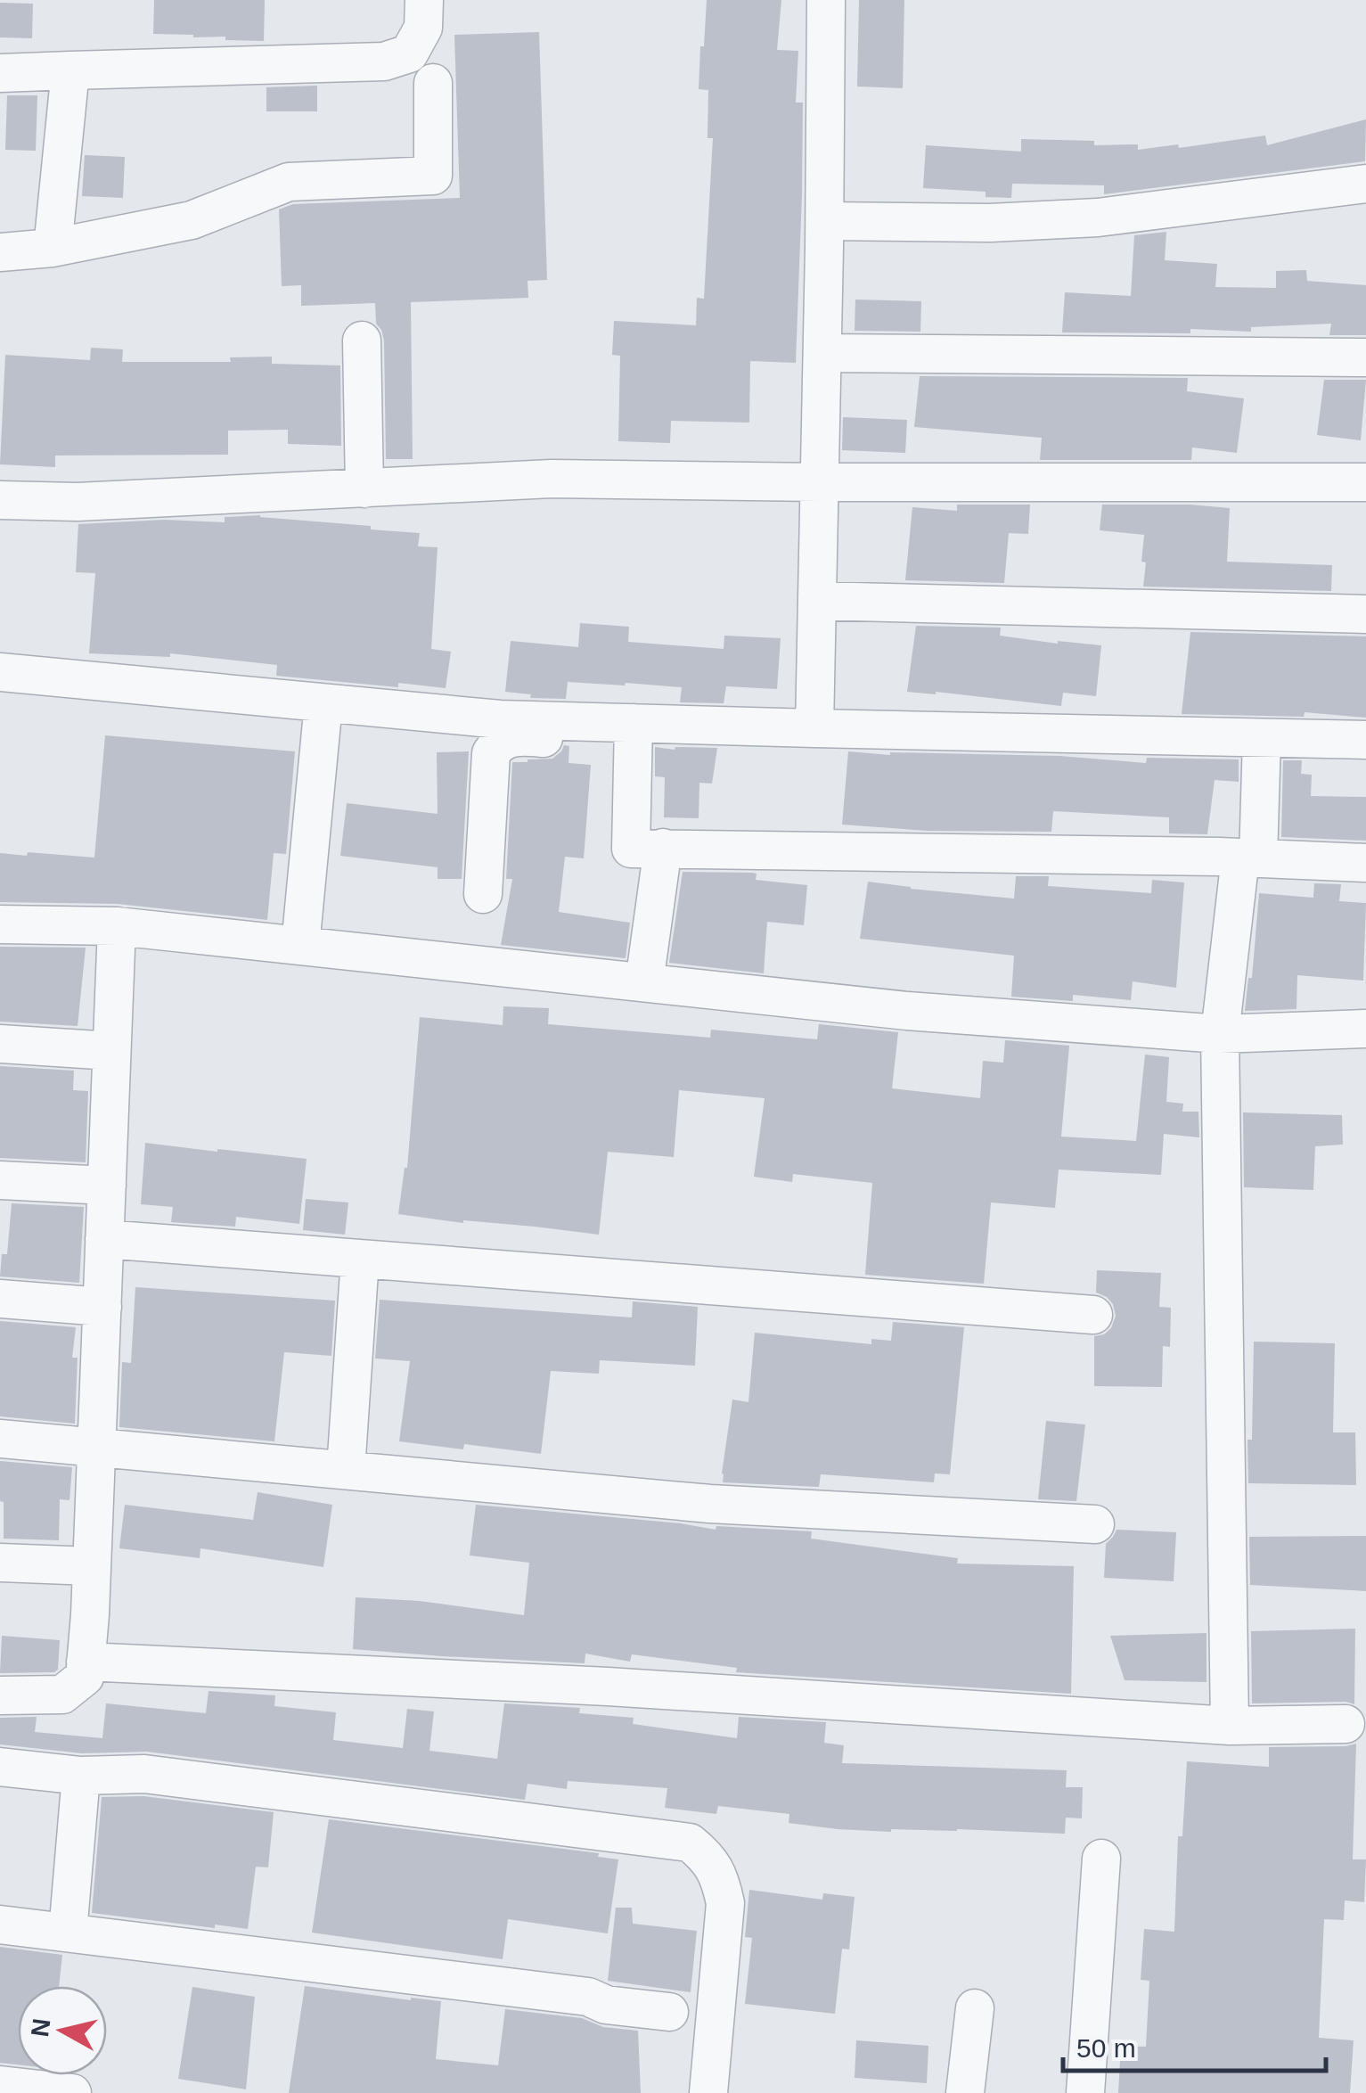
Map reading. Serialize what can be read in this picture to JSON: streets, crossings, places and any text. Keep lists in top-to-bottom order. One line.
{"scale_bar":"50 m","north":"left"}
